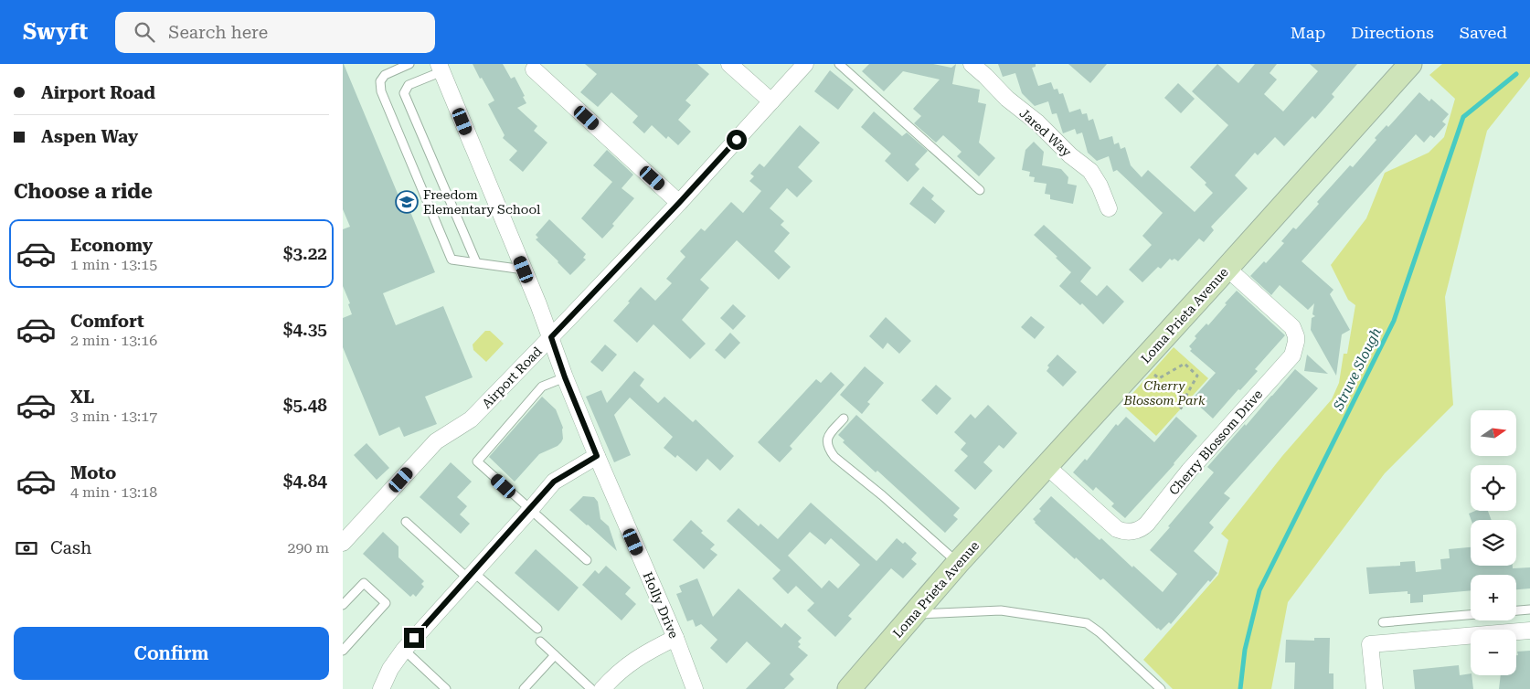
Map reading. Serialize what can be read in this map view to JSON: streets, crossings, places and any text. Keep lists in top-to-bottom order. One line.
{"streets":{"street":["Jared Way","Loma Prieta Avenue","Airport Road","Cherry Blossom Drive","Holly Drive"]},"crossings":[["Loma Prieta Avenue","Cherry Blossom Drive"],["Airport Road","Holly Drive"]],"water":["Struve Slough"],"parks":["Cherry Blossom Park"],"places":{"school or university":["Freedom Elementary School"]},"north":"right","page":{"header":"Swyft","search":"Search here","nav":["Map","Directions","Saved"],"banner":["Airport Road","Aspen Way"],"heading":"Choose a ride","list":[{"name":"Economy","note":"1 min · 13:15","value":"$3.22"},{"name":"Comfort","note":"2 min · 13:16","value":"$4.35"},{"name":"XL","note":"3 min · 13:17","value":"$5.48"},{"name":"Moto","note":"4 min · 13:18","value":"$4.84"}],"map_buttons":["+","−"],"pay":["Cash","290 m"],"buttons":"Confirm"}}
